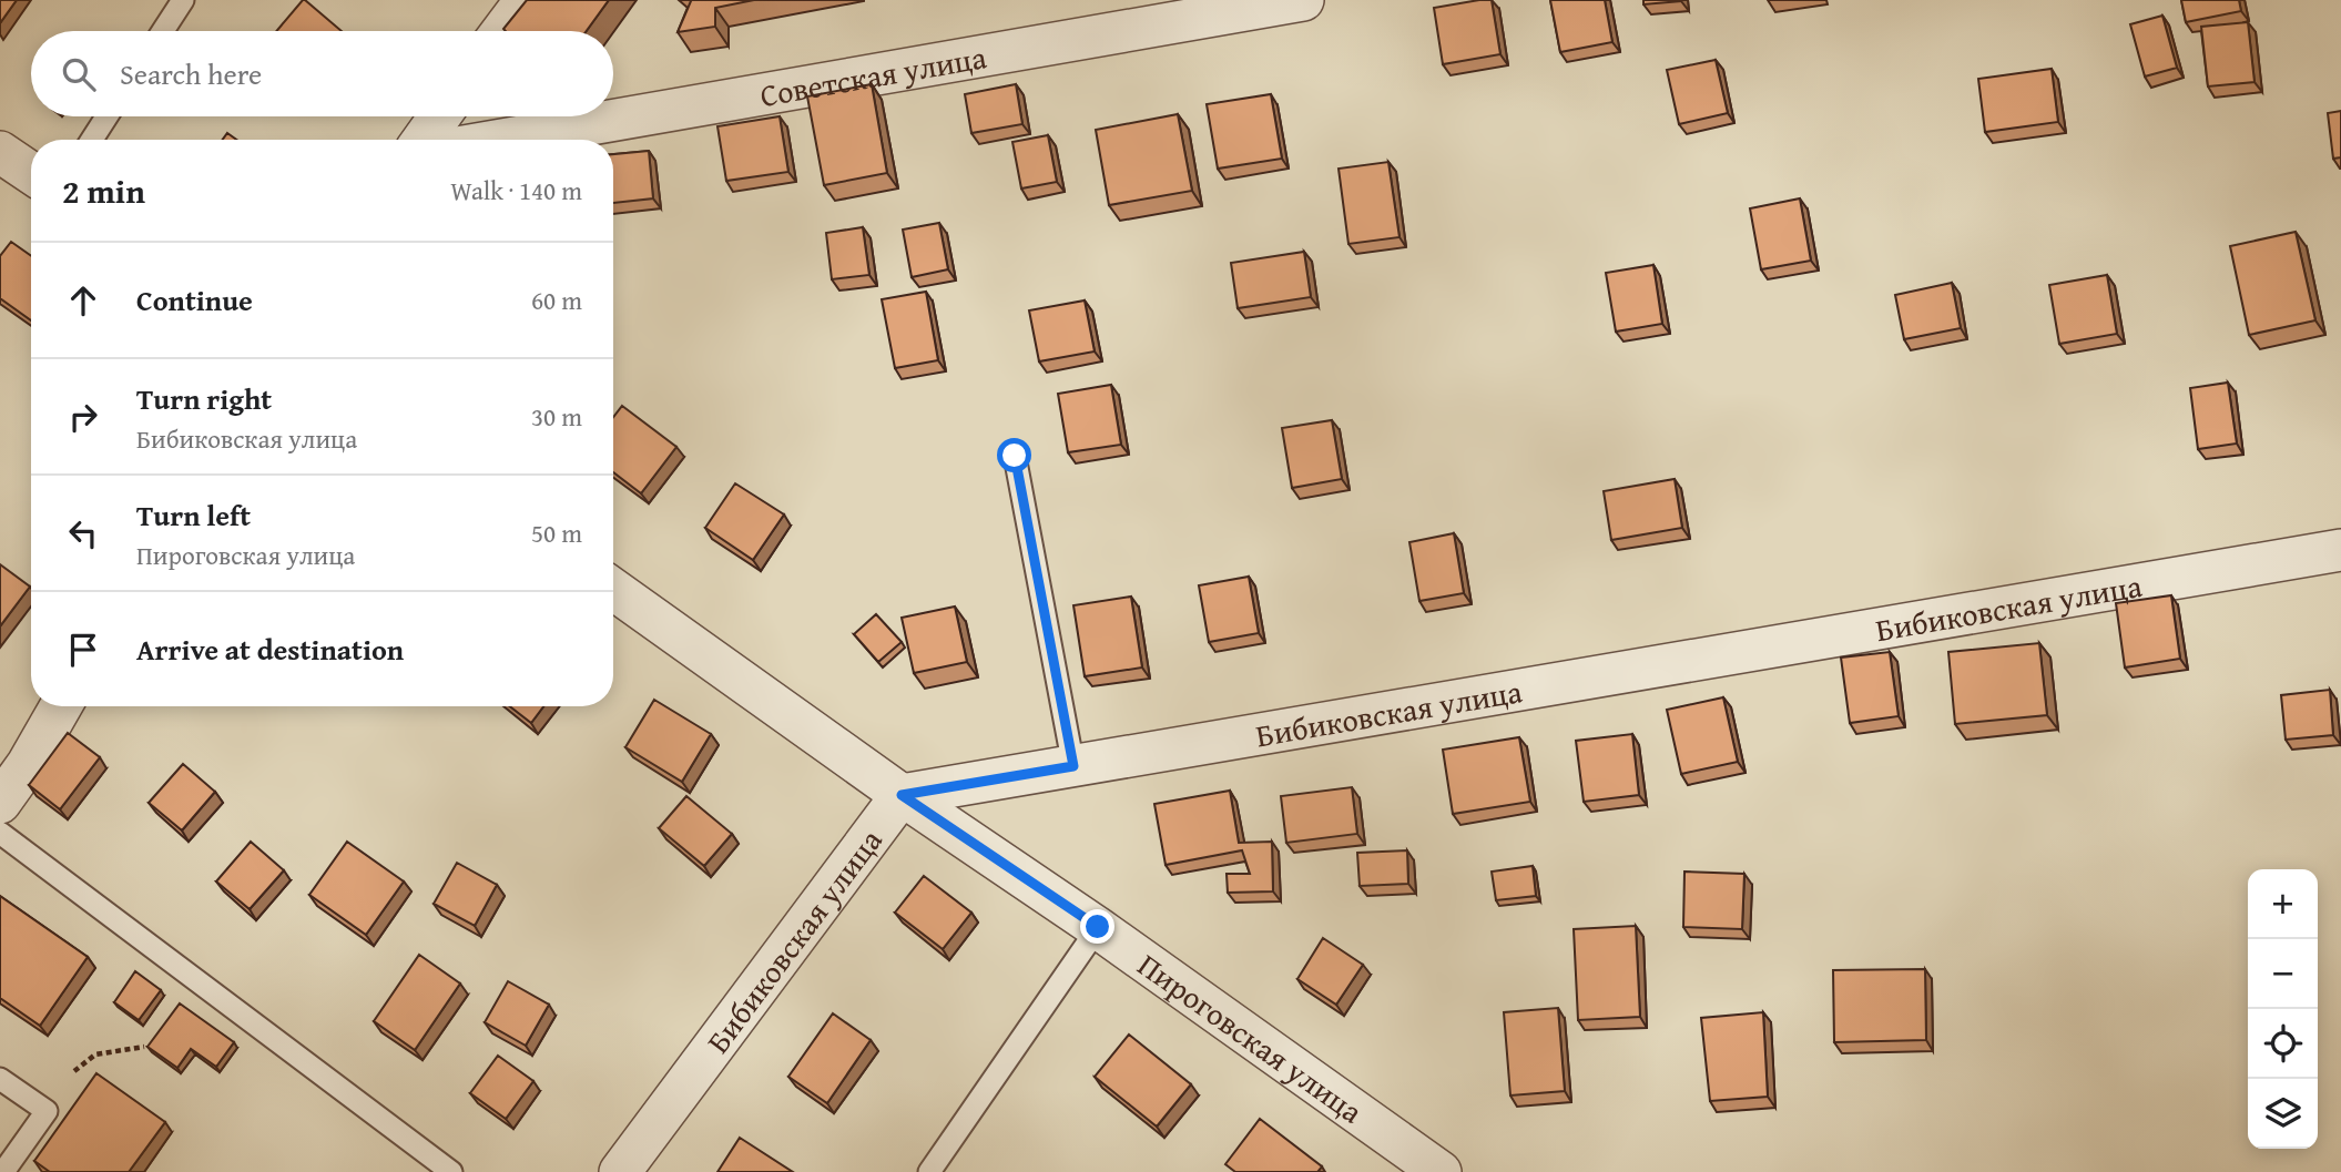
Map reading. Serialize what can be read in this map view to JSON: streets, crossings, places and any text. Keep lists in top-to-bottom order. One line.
{"streets":{"street":["Советская улица","Бибиковская улица","Пироговская улица"]},"crossings":[["Бибиковская улица","Пироговская улица"]],"page":{"search":"Search here","heading":["2 min","Walk · 140 m"],"list":[["Continue","60 m"],["Turn right","Бибиковская улица","30 m"],["Turn left","Пироговская улица","50 m"],"Arrive at destination"],"map_buttons":["+","−"]}}
